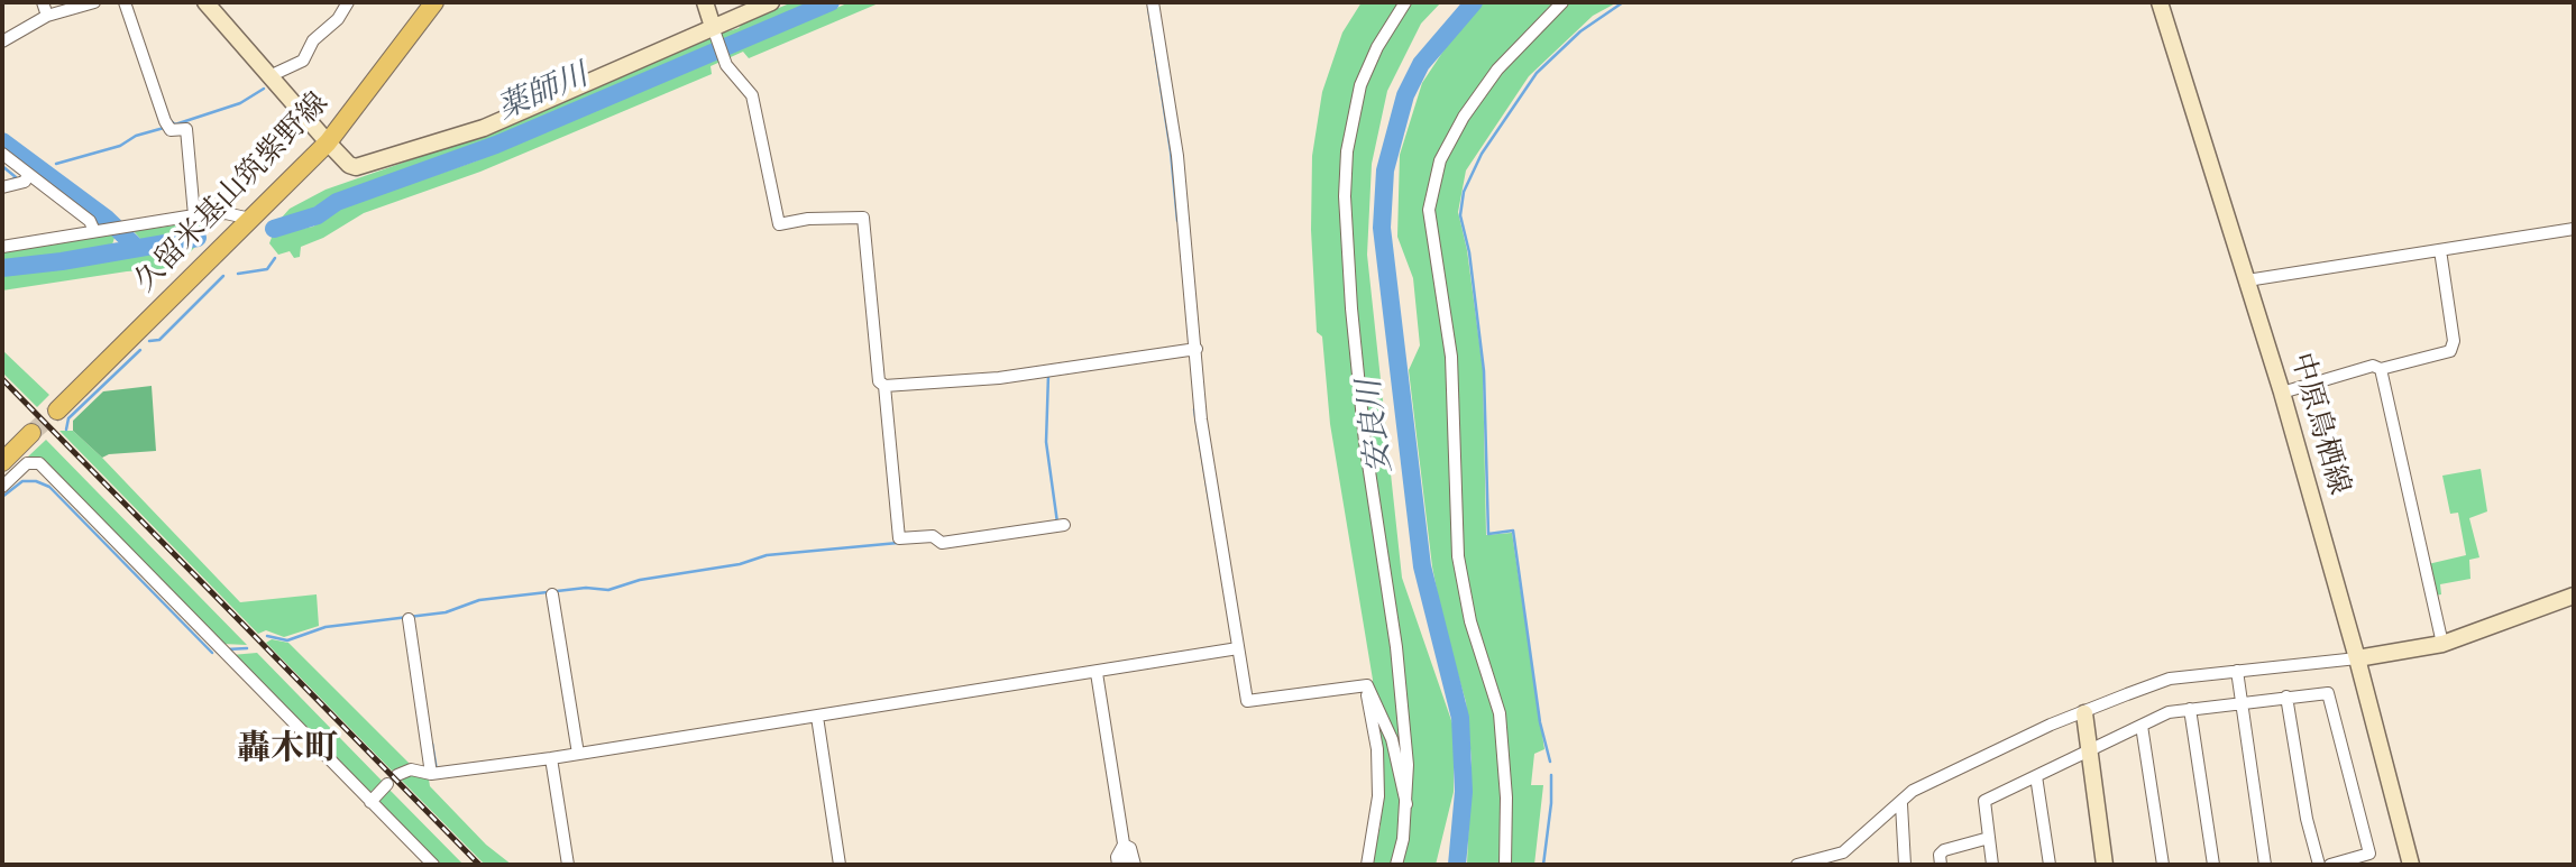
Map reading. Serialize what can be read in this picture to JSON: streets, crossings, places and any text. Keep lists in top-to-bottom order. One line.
{"streets":{"main road":["久留米基山筑紫野線"],"street":["中原鳥栖線"]},"districts":["轟木町"],"water":["薬師川","安良川"]}
